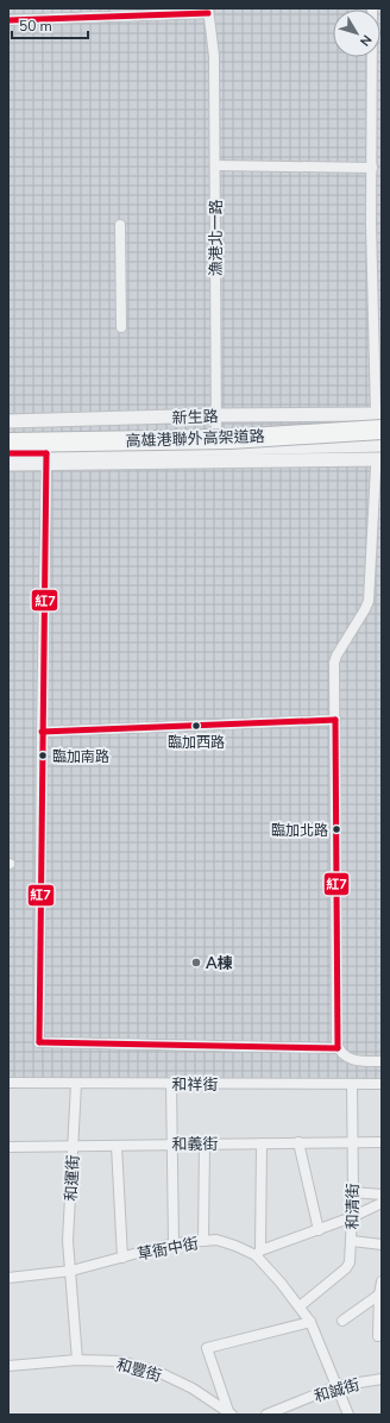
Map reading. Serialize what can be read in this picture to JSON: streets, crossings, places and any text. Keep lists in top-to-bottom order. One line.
{"streets":{"highway":["高雄港聯外高架道路"],"street":["漁港北一路","新生路","和祥街","和義街","和運街","和清街","草衙中街","和豐街","和誠街"]},"crossings":[["漁港北一路","新生路"],["新生路","高雄港聯外高架道路"],["和祥街","和運街"],["和祥街","和清街"],["和義街","和運街"],["和義街","和清街"],["和運街","草衙中街"],["和運街","和豐街"],["和清街","草衙中街"],["草衙中街","和誠街"]],"places":["臨加西路","臨加南路","臨加北路","A棟"],"lines":["transit line 紅7"],"scale_bar":"50 m","north":"bottom right"}
